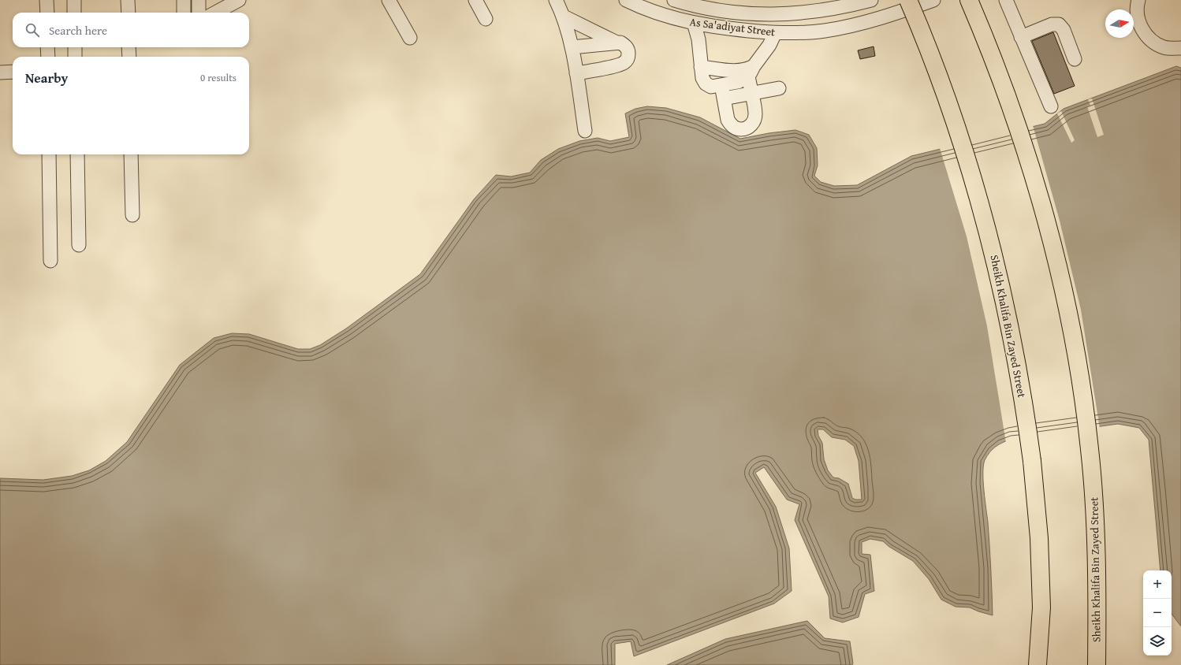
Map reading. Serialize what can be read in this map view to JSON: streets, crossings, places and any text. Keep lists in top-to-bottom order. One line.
{"streets":{"highway":["Sheikh Khalifa Bin Zayed Street"],"street":["As Sa'adiyat Street"]},"north":"right","page":{"search":"Search here","heading":["Nearby","0 results"],"map_buttons":["+","−"]}}
